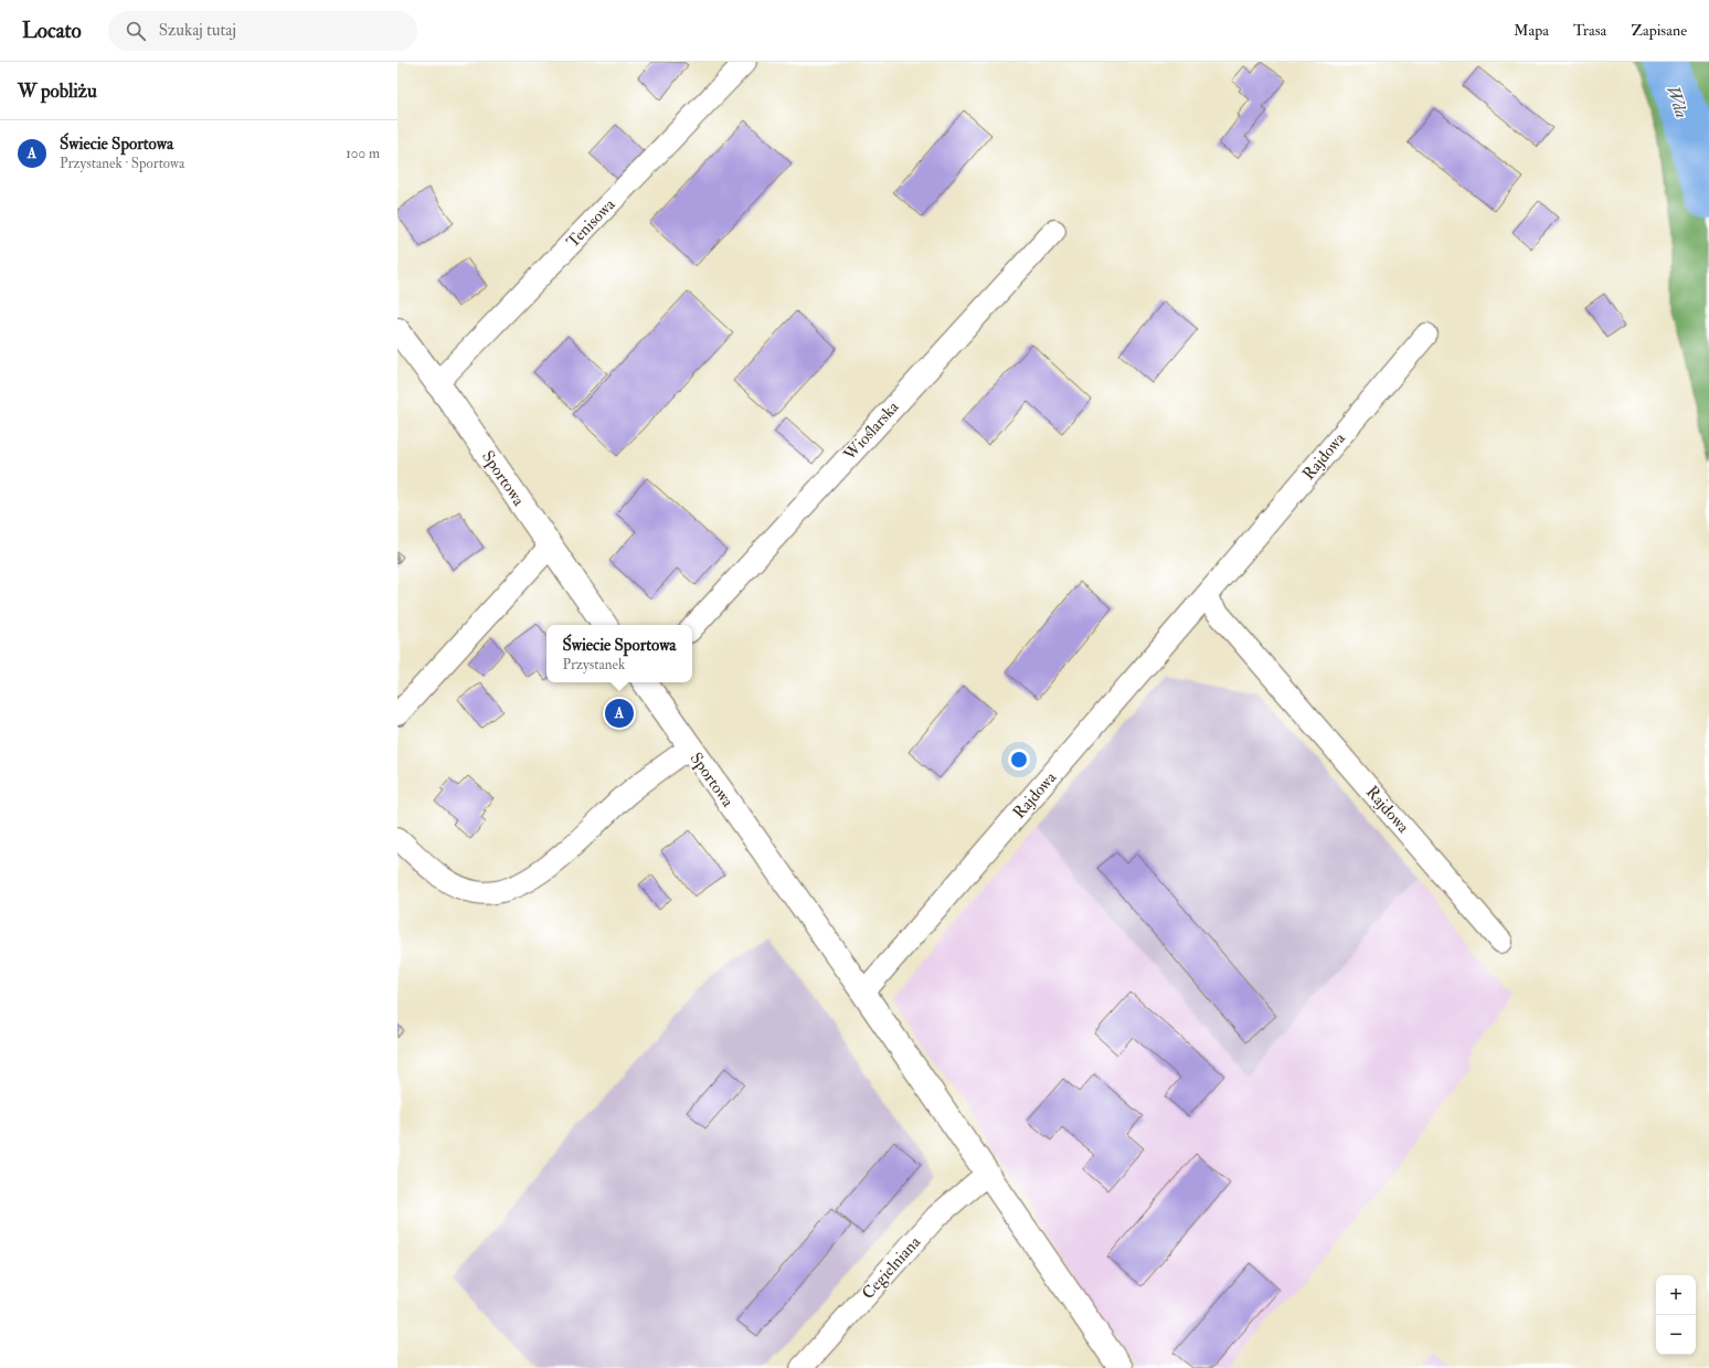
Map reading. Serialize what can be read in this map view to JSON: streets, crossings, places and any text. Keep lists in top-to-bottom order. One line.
{"streets":{"street":["Tenisowa","Wioślarska","Rajdowa","Sportowa","Cegielniana"]},"crossings":[["Tenisowa","Sportowa"],["Rajdowa","Sportowa"],["Sportowa","Cegielniana"]],"water":["Wda"],"page":{"header":"Locato","search":"Szukaj tutaj","nav":["Mapa","Trasa","Zapisane"],"heading":"W pobliżu","list":[{"mark":"A","name":"Świecie Sportowa","note":"Przystanek · Sportowa","value":"100 m"}],"popup":["Świecie Sportowa","Przystanek"],"pins":"A","map_buttons":["+","−"]}}
